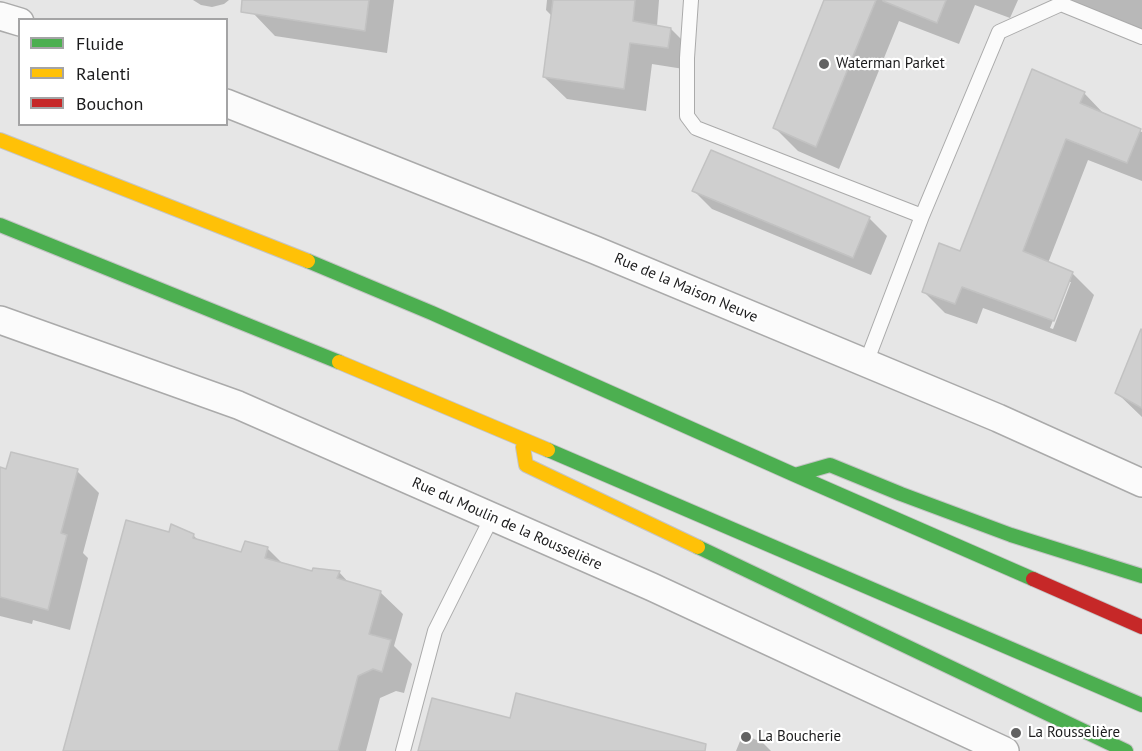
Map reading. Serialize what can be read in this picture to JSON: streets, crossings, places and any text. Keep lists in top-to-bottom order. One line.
{"streets":{"street":["Rue de la Maison Neuve","Rue du Moulin de la Rousselière"]},"places":["Waterman Parket","La Rousselière","La Boucherie"],"legend":["Fluide","Ralenti","Bouchon"]}
